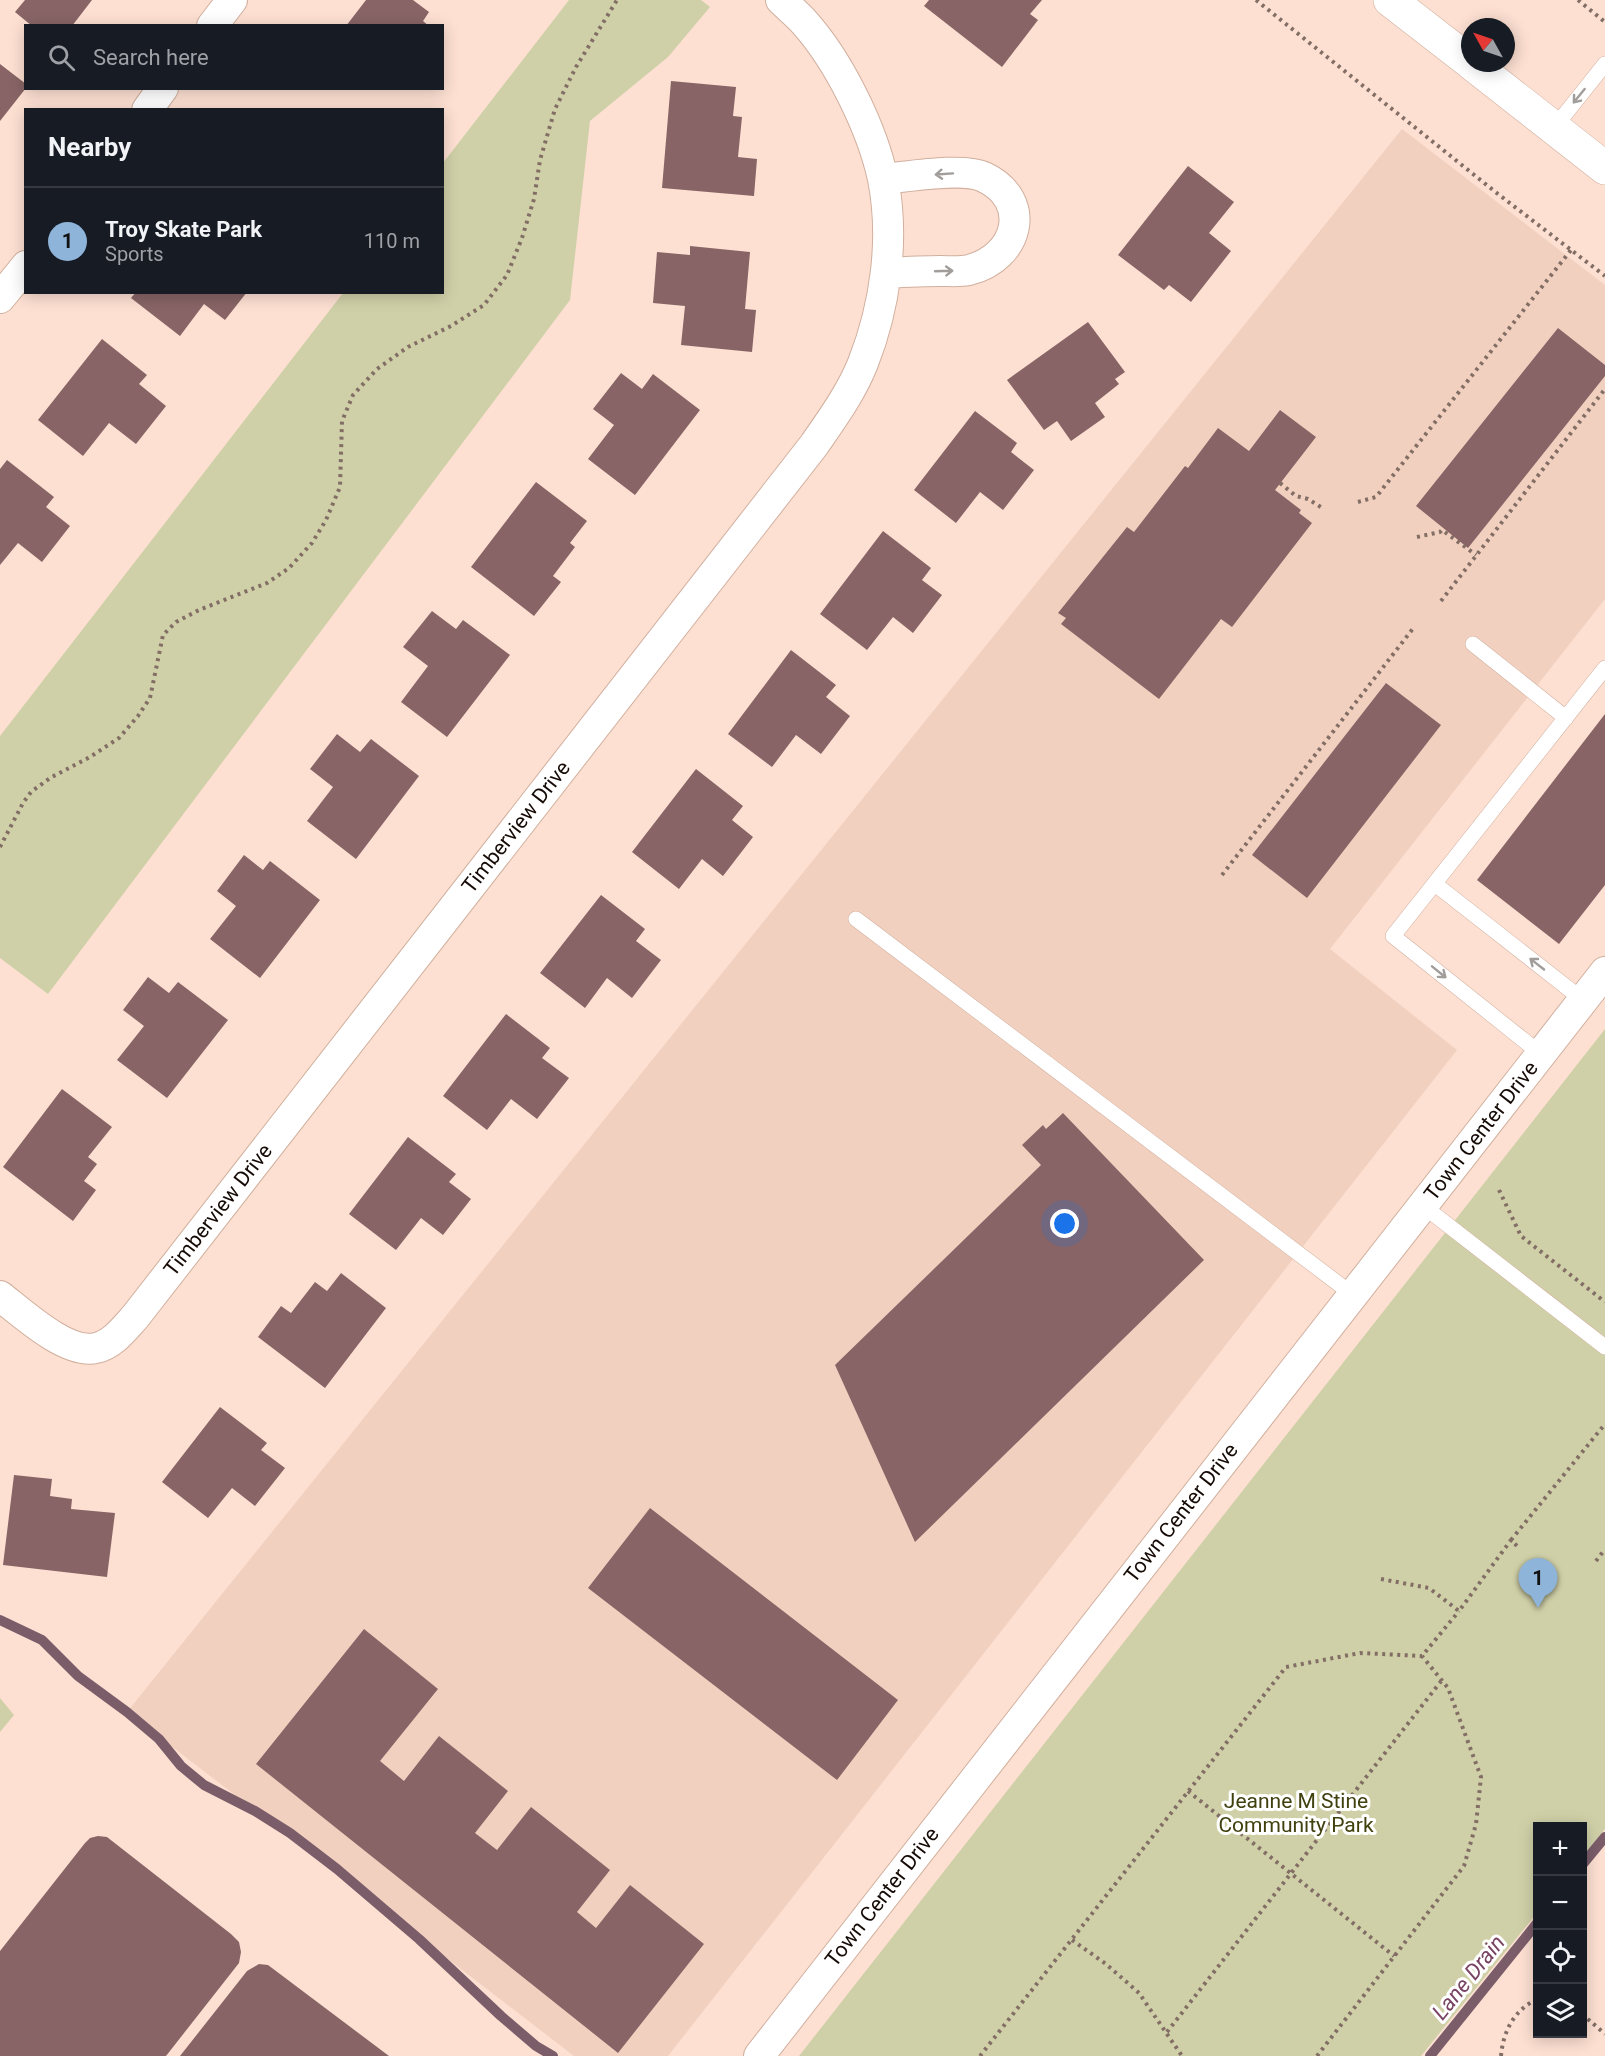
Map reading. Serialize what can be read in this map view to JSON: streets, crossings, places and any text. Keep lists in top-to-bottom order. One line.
{"streets":{"street":["Timberview Drive","Town Center Drive"]},"water":["Lane Drain"],"parks":["Jeanne M Stine Community Park"],"north":"top left","page":{"search":"Search here","heading":"Nearby","list":[{"mark":"1","name":"Troy Skate Park","note":"Sports","value":"110 m"}],"pins":"1","map_buttons":["+","−"]}}
